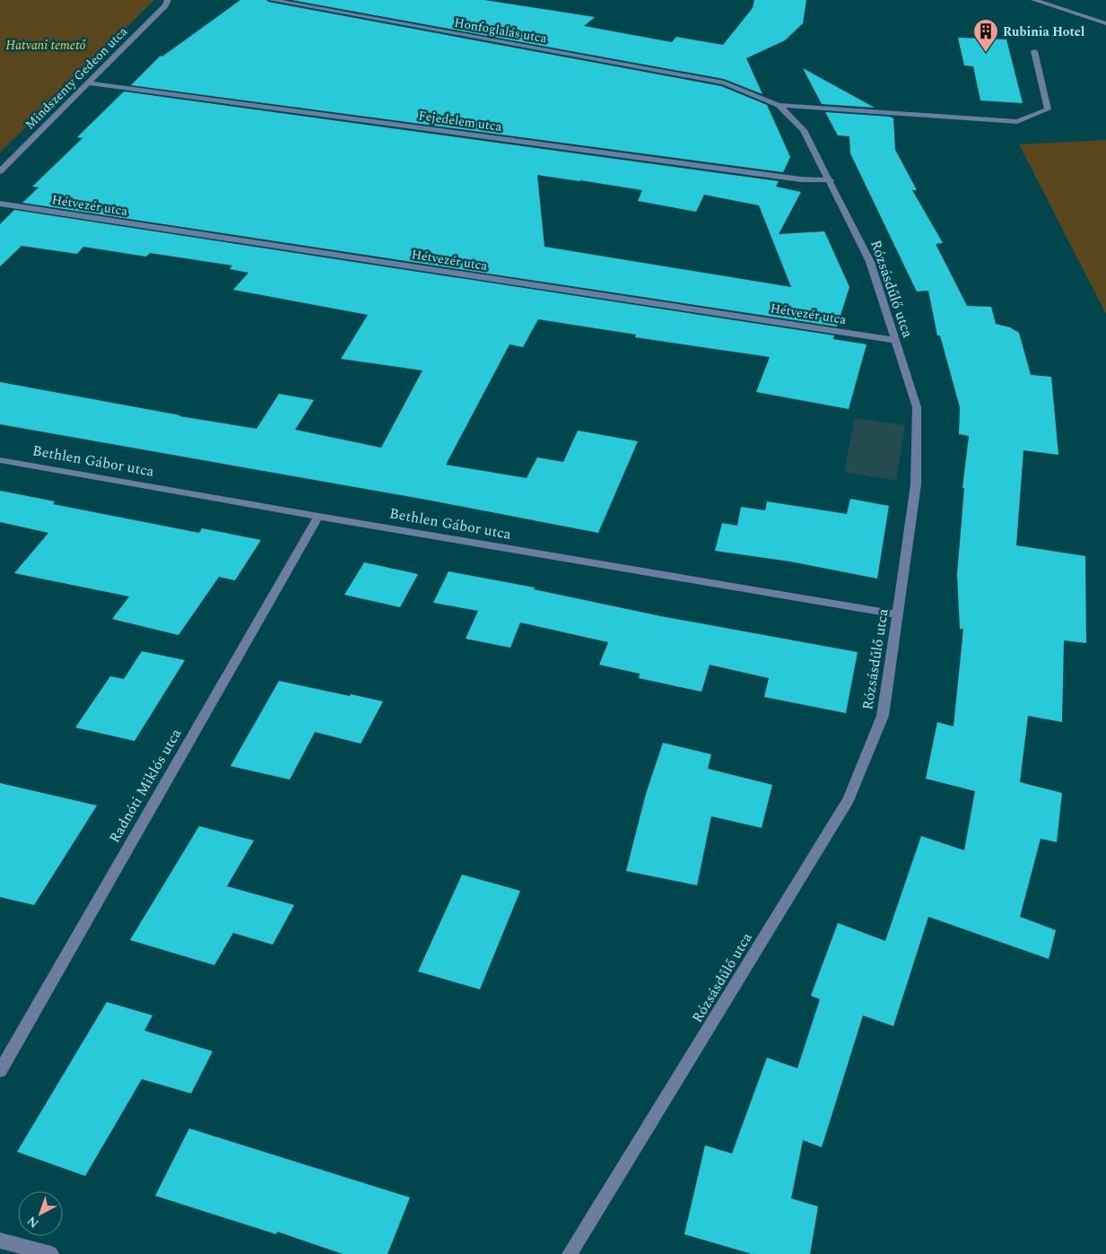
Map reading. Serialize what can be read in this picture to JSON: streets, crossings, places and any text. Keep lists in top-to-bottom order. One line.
{"streets":{"street":["Honfoglalás utca","Mindszenty Gedeon utca","Fejedelem utca","Hétvezér utca","Rózsásdűlő utca","Bethlen Gábor utca","Radnóti Miklós utca"]},"crossings":[["Honfoglalás utca","Rózsásdűlő utca"],["Mindszenty Gedeon utca","Fejedelem utca"],["Fejedelem utca","Rózsásdűlő utca"],["Hétvezér utca","Rózsásdűlő utca"],["Rózsásdűlő utca","Bethlen Gábor utca"],["Bethlen Gábor utca","Radnóti Miklós utca"]],"parks":["Hatvani temető"],"places":{"building":["Rubinia Hotel"]},"north":"bottom left"}
